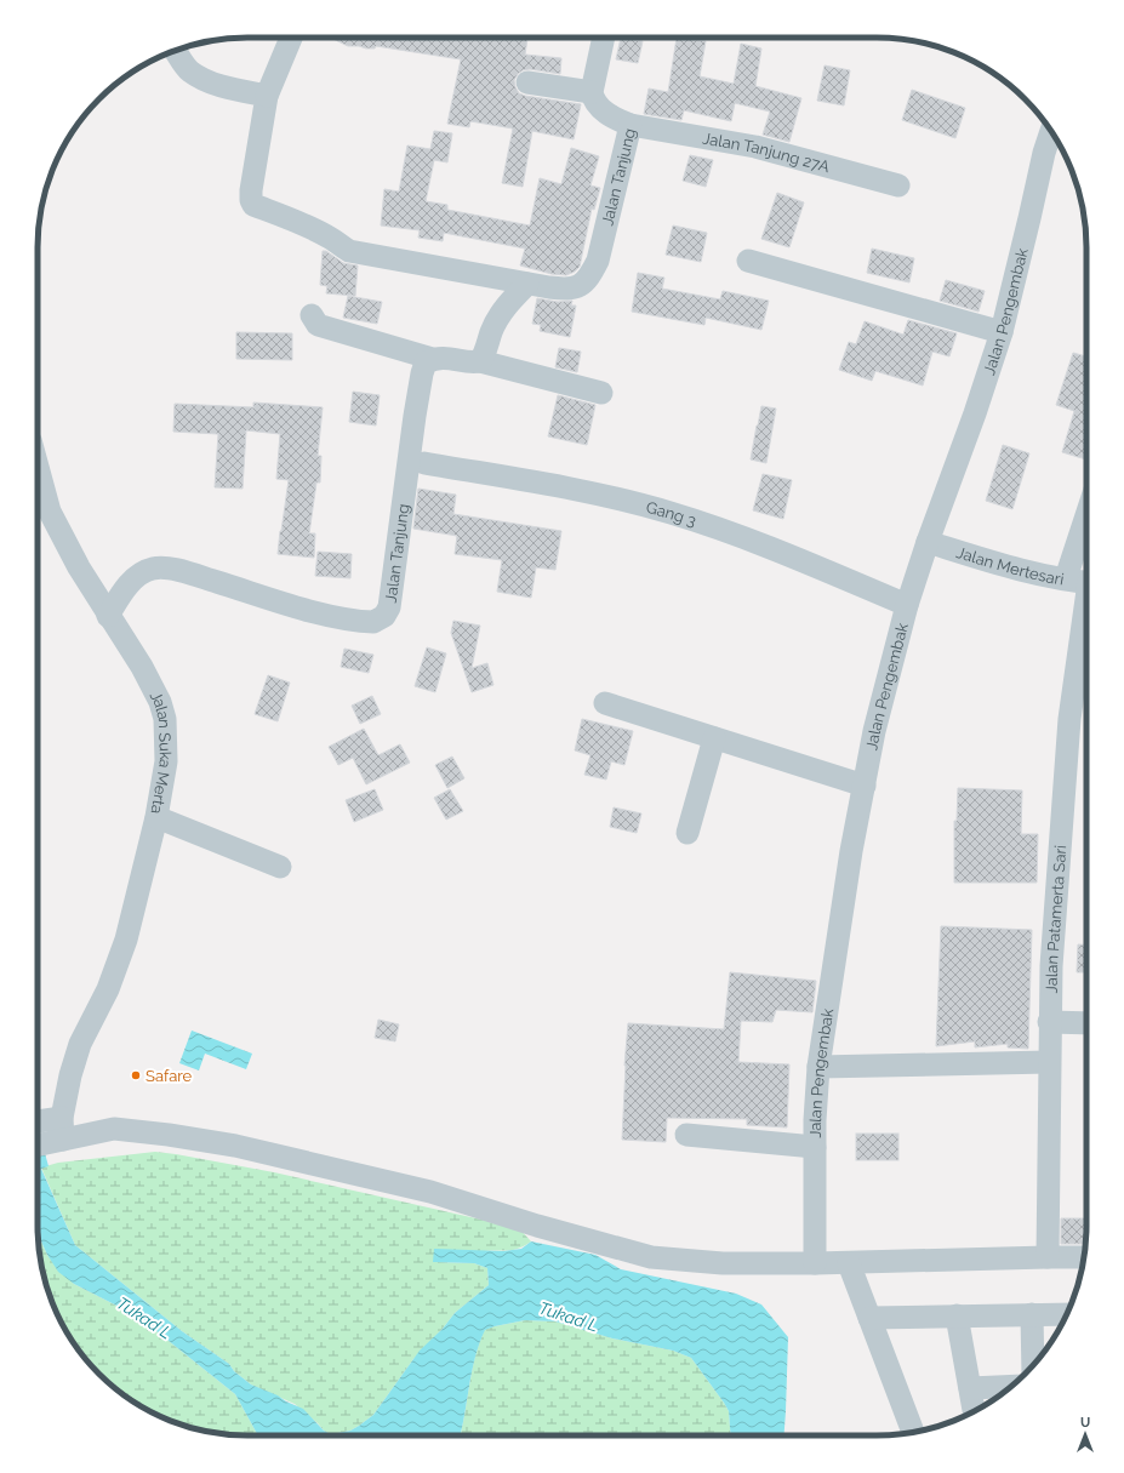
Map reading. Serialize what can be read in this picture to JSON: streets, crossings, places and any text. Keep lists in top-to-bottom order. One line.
{"streets":{"street":["Jalan Tanjung 27A","Jalan Tanjung","Jalan Pengembak","Gang 3","Jalan Mertesari","Jalan Suka Merta","Jalan Patamerta Sari"]},"crossings":[["Jalan Tanjung 27A","Jalan Tanjung"],["Jalan Tanjung","Jalan Suka Merta"],["Jalan Pengembak","Gang 3"],["Jalan Pengembak","Jalan Mertesari"]],"water":["Tukad L"],"places":["Safare"],"north":"top"}
